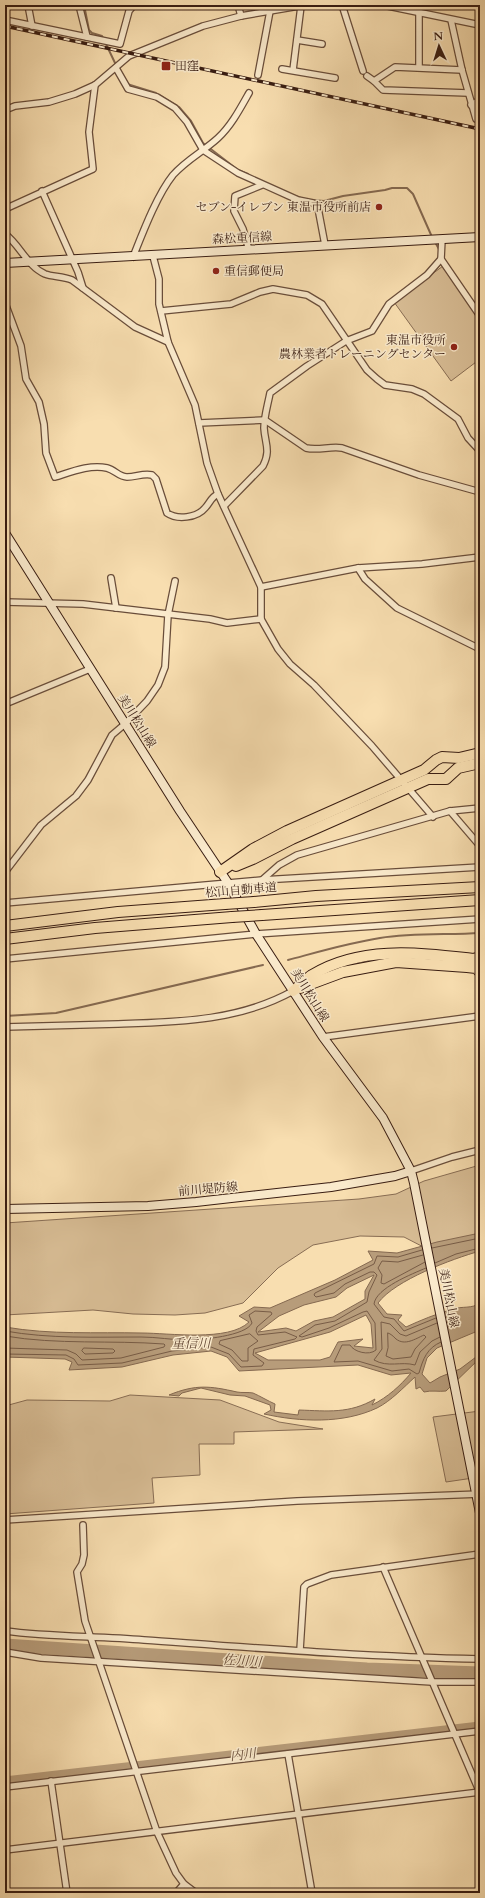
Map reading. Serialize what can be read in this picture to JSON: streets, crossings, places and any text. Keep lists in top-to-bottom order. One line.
{"streets":{"highway":["松山自動車道"],"main road":["森松重信線","美川松山線","前川堤防線"]},"crossings":[["美川松山線","前川堤防線"]],"water":["重信川","佐川川","内川"],"places":{"transit":["田窪"],"other":["セブン-イレブン 東温市役所前店","重信郵便局","東温市役所 農林業者トレーニングセンター"]},"north":"top"}
